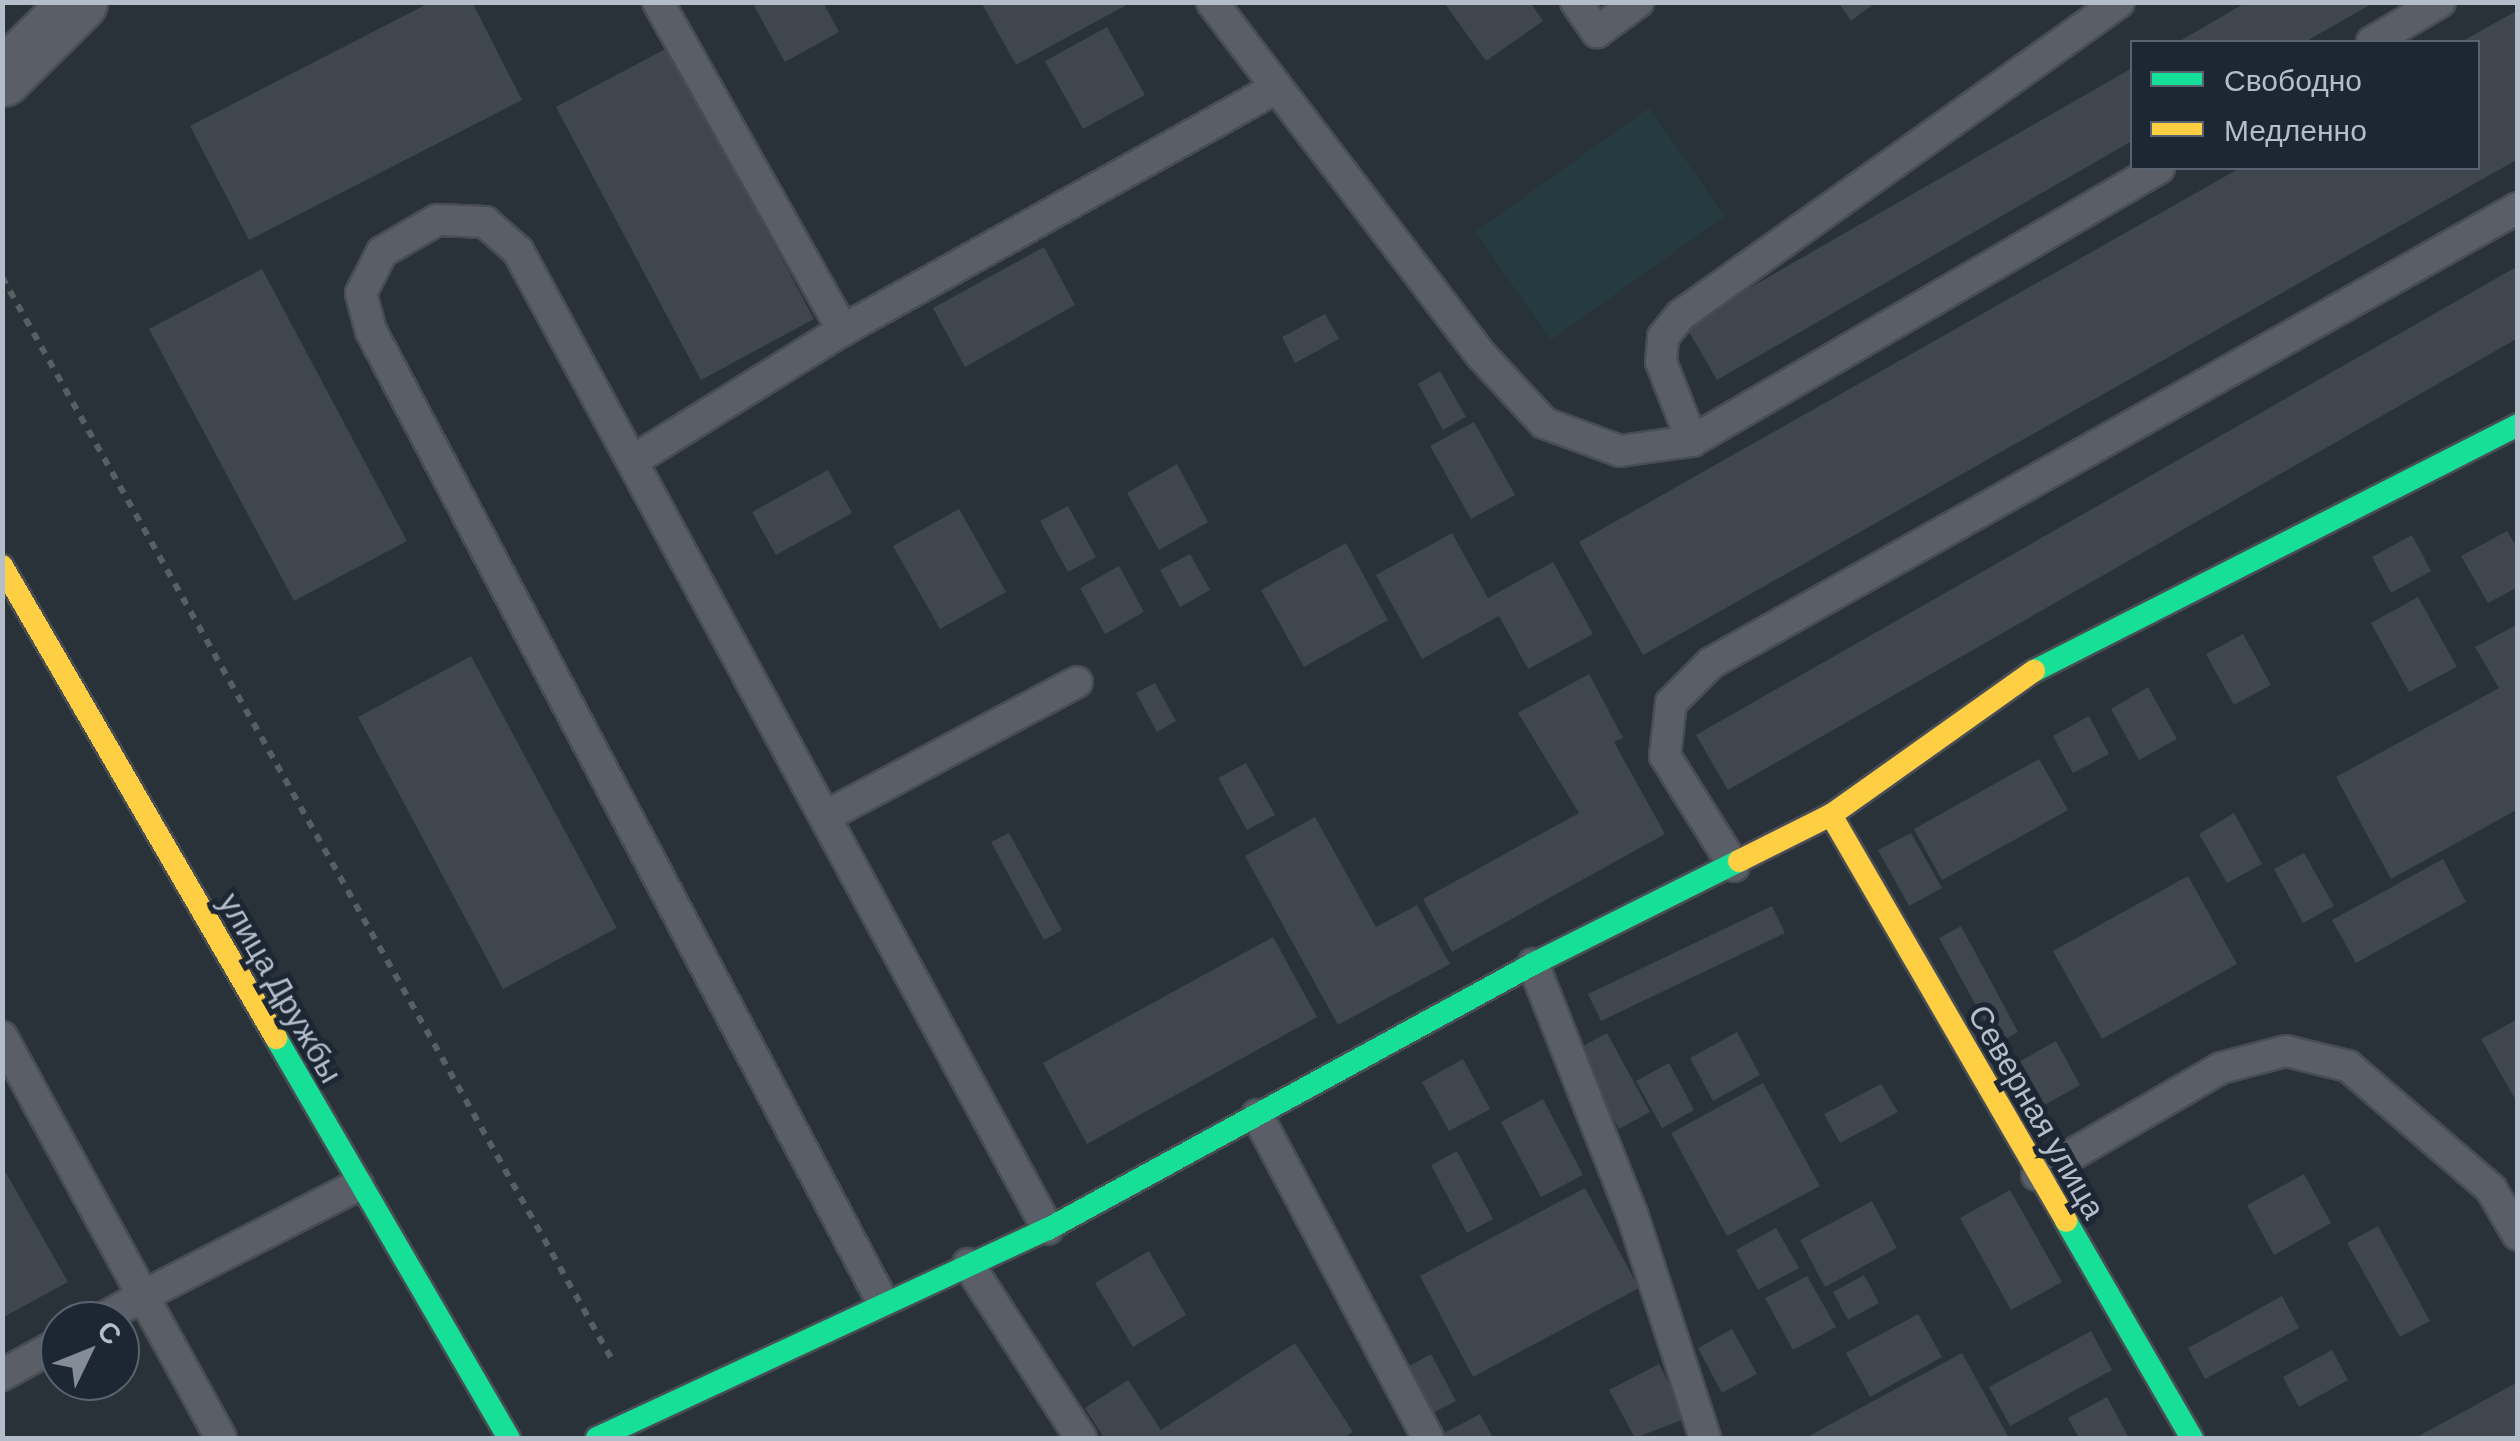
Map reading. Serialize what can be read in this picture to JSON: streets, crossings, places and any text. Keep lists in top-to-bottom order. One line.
{"streets":{"street":["улица Дружбы","Северная улица"]},"legend":["Свободно","Медленно"],"north":"top right"}
